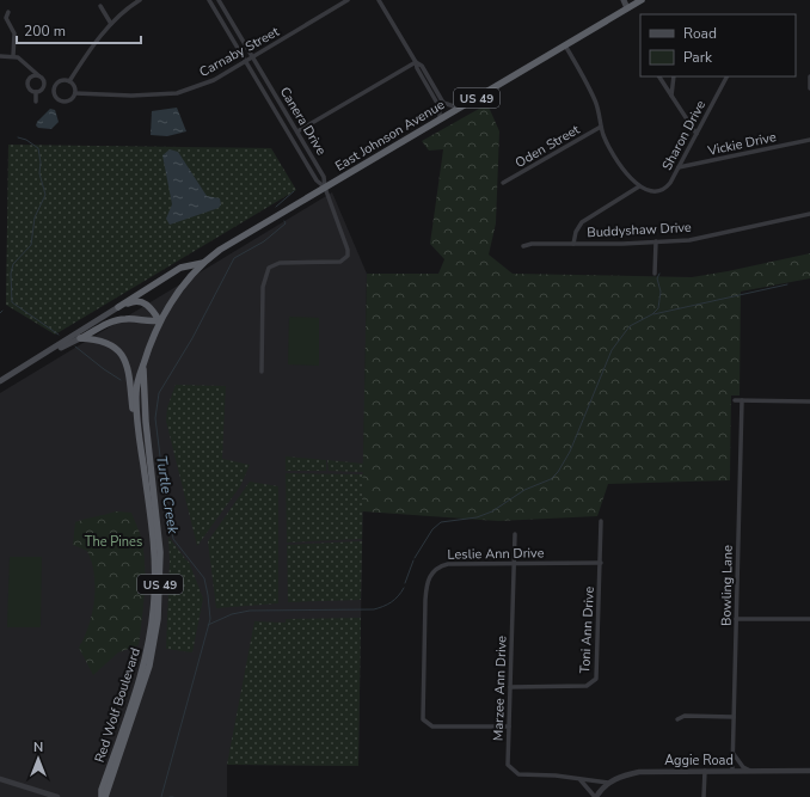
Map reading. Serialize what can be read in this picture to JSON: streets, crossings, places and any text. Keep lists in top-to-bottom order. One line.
{"streets":{"highway":["US 49","East Johnson Avenue","Red Wolf Boulevard"],"street":["Carnaby Street","Canera Drive","Sharon Drive","Vickie Drive","Oden Street","Buddyshaw Drive","Leslie Ann Drive","Bowling Lane","Toni Ann Drive","Marzee Ann Drive","Aggie Road"]},"crossings":[["Carnaby Street","Canera Drive"],["Canera Drive","East Johnson Avenue"],["East Johnson Avenue","Red Wolf Boulevard"],["Sharon Drive","Vickie Drive"],["Leslie Ann Drive","Toni Ann Drive"],["Leslie Ann Drive","Marzee Ann Drive"],["Bowling Lane","Aggie Road"],["Toni Ann Drive","Marzee Ann Drive"],["Marzee Ann Drive","Aggie Road"]],"water":["Turtle Creek"],"parks":["The Pines"],"legend":["Road","Park"],"scale_bar":"200 m","north":"top"}
